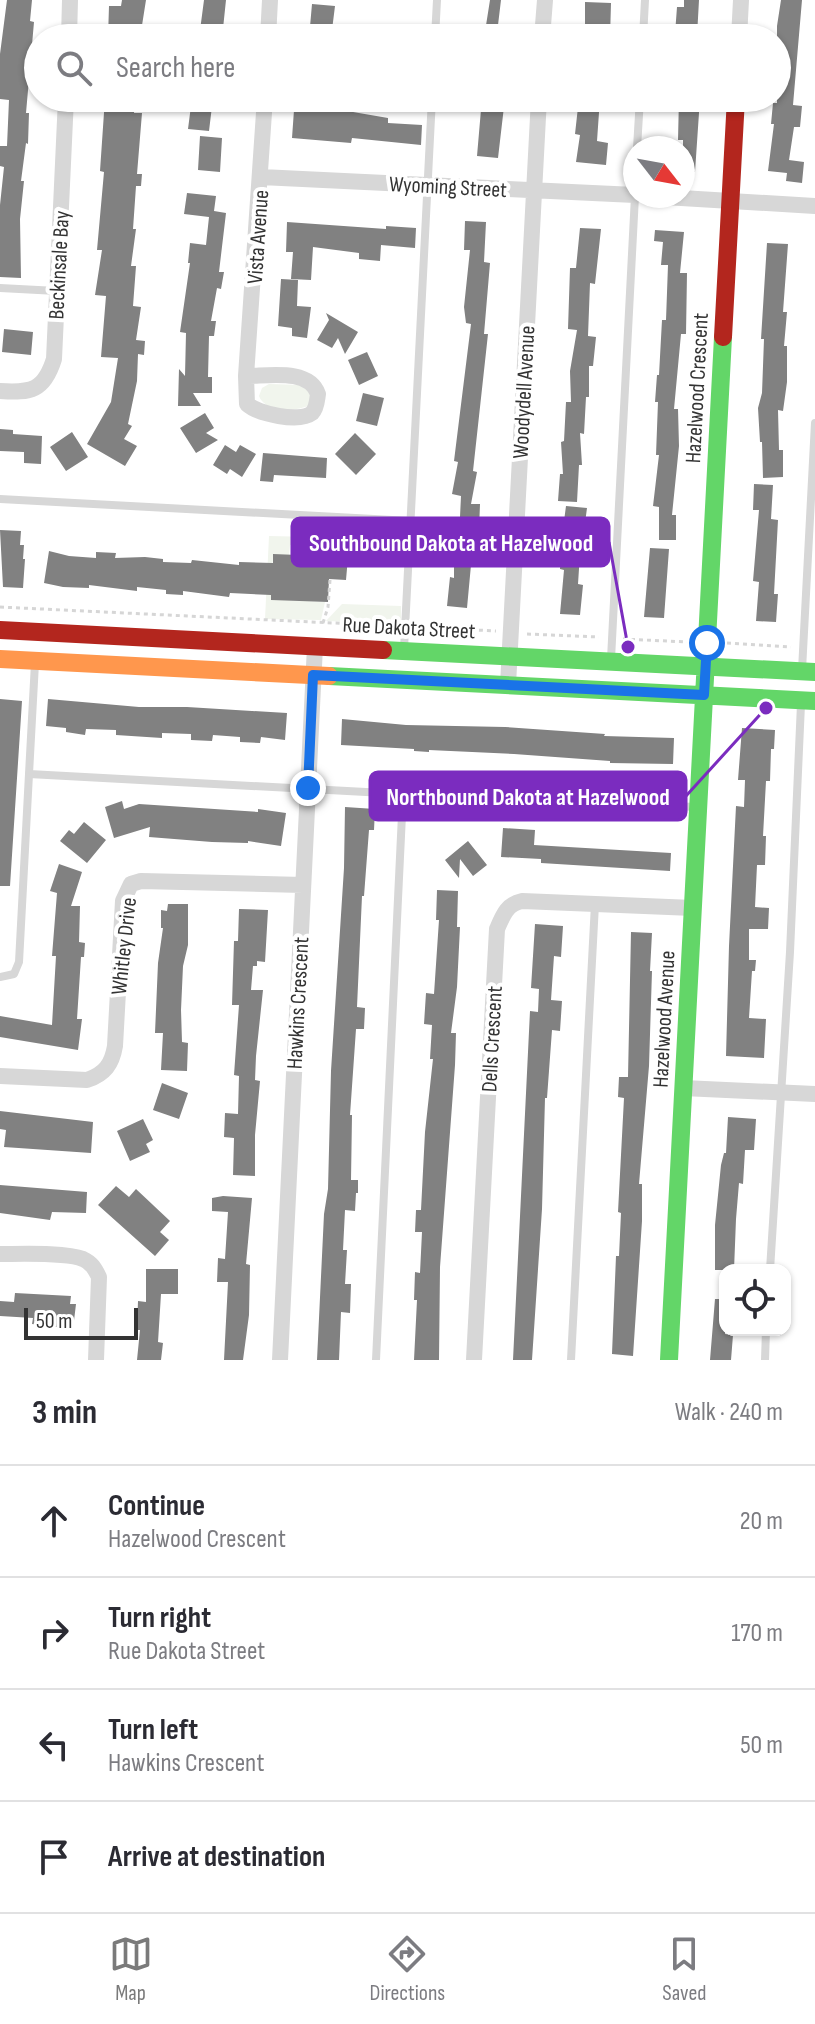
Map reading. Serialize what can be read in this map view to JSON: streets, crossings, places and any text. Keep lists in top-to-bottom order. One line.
{"streets":{"main road":["Hazelwood Crescent","Rue Dakota Street","Hazelwood Avenue"],"street":["Wyoming Street","Vista Avenue","Beckinsale Bay","Woodydell Avenue","Whitley Drive","Hawkins Crescent","Dells Crescent"]},"crossings":[["Wyoming Street","Vista Avenue"],["Wyoming Street","Woodydell Avenue"],["Hazelwood Crescent","Rue Dakota Street"],["Hazelwood Crescent","Hazelwood Avenue"],["Woodydell Avenue","Rue Dakota Street"],["Rue Dakota Street","Hawkins Crescent"],["Rue Dakota Street","Hazelwood Avenue"],["Whitley Drive","Hawkins Crescent"],["Hazelwood Avenue","Dells Crescent"]],"places":["Southbound Dakota at Hazelwood","Northbound Dakota at Hazelwood"],"scale_bar":"50 m","north":"bottom right","page":{"search":"Search here","scale":"50 m","heading":["3 min","Walk · 240 m"],"list":[["Continue","Hazelwood Crescent","20 m"],["Turn right","Rue Dakota Street","170 m"],["Turn left","Hawkins Crescent","50 m"],"Arrive at destination"],"nav":["Map","Directions","Saved"]}}
